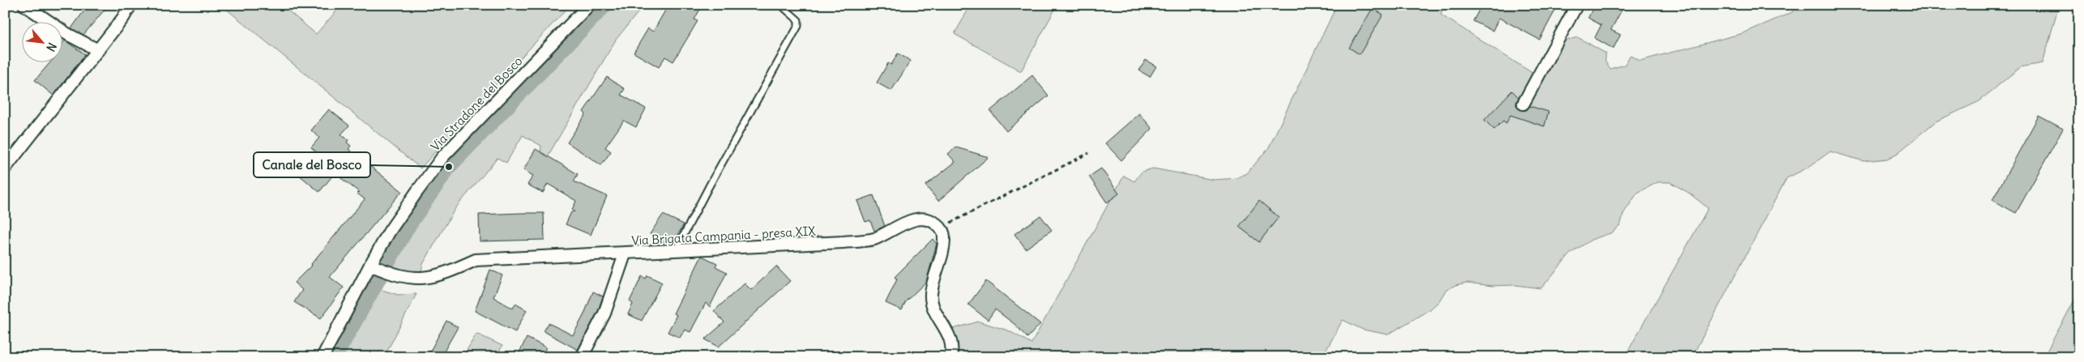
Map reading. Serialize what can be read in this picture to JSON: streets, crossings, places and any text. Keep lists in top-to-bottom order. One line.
{"streets":{"street":["Via Stradone del Bosco","Via Brigata Campania - presa XIX"]},"crossings":[["Via Stradone del Bosco","Via Brigata Campania - presa XIX"]],"places":["Canale del Bosco"],"north":"bottom right"}
